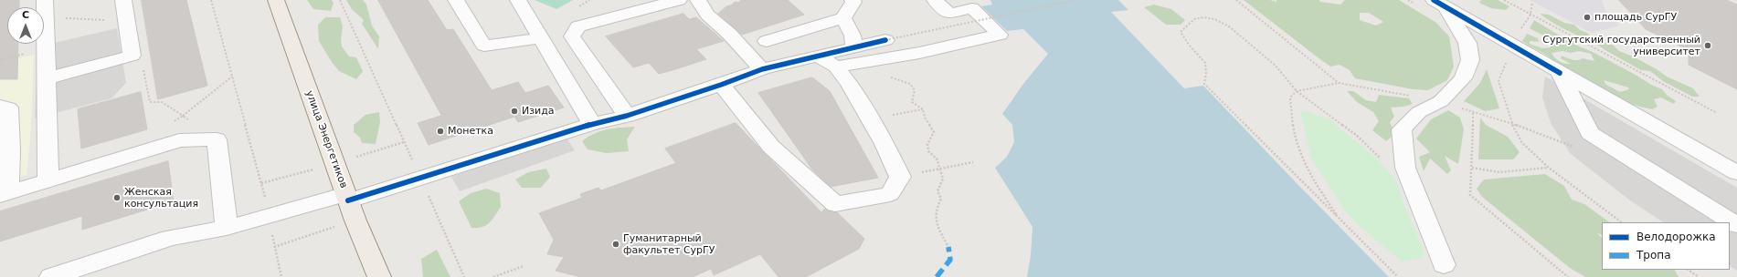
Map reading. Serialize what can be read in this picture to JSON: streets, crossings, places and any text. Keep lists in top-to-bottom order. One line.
{"streets":{"main road":["улица Энергетиков"]},"places":["площадь СурГУ","Сургутский государственный университет","Изида","Монетка","Женская консультация","Гуманитарный факультет СурГУ"],"legend":["Велодорожка","Тропа"],"north":"top"}
